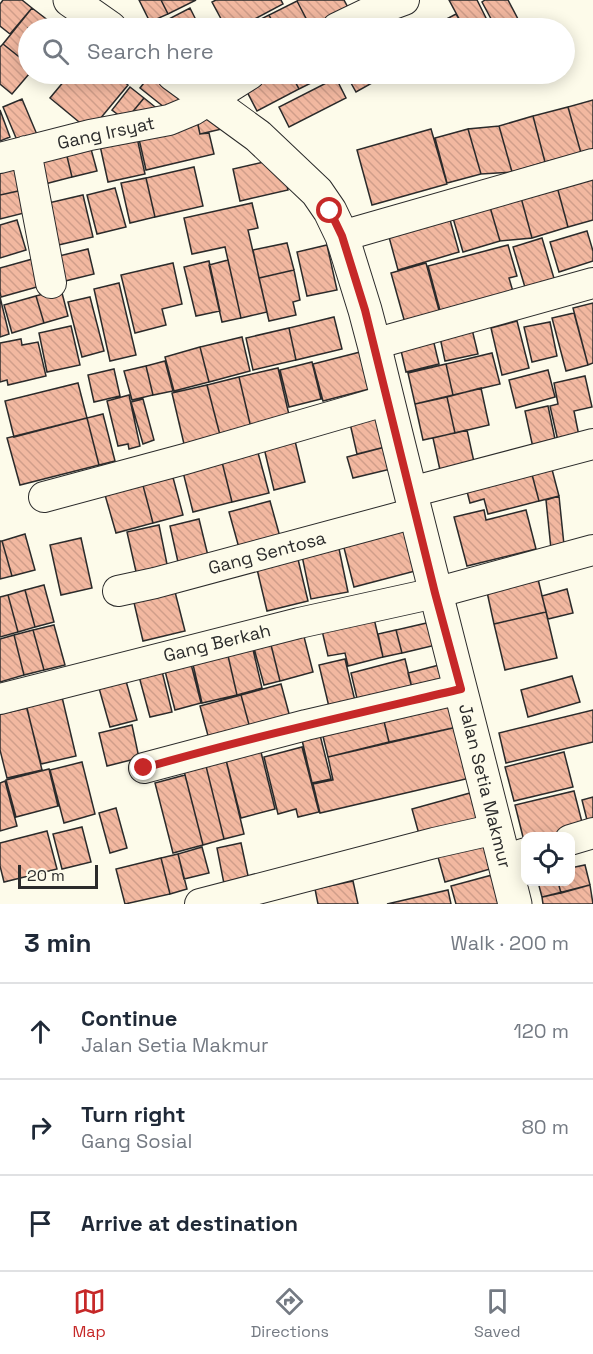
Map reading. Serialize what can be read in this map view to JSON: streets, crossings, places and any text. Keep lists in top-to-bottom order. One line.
{"streets":{"main road":["Jalan Setia Makmur"],"street":["Gang Irsyat","Gang Sentosa","Gang Berkah"]},"crossings":[["Gang Irsyat","Jalan Setia Makmur"],["Gang Sentosa","Jalan Setia Makmur"],["Gang Berkah","Jalan Setia Makmur"]],"scale_bar":"20 m","page":{"search":"Search here","scale":"20 m","heading":["3 min","Walk · 200 m"],"list":[["Continue","Jalan Setia Makmur","120 m"],["Turn right","Gang Sosial","80 m"],"Arrive at destination"],"nav":["Map","Directions","Saved"]}}
